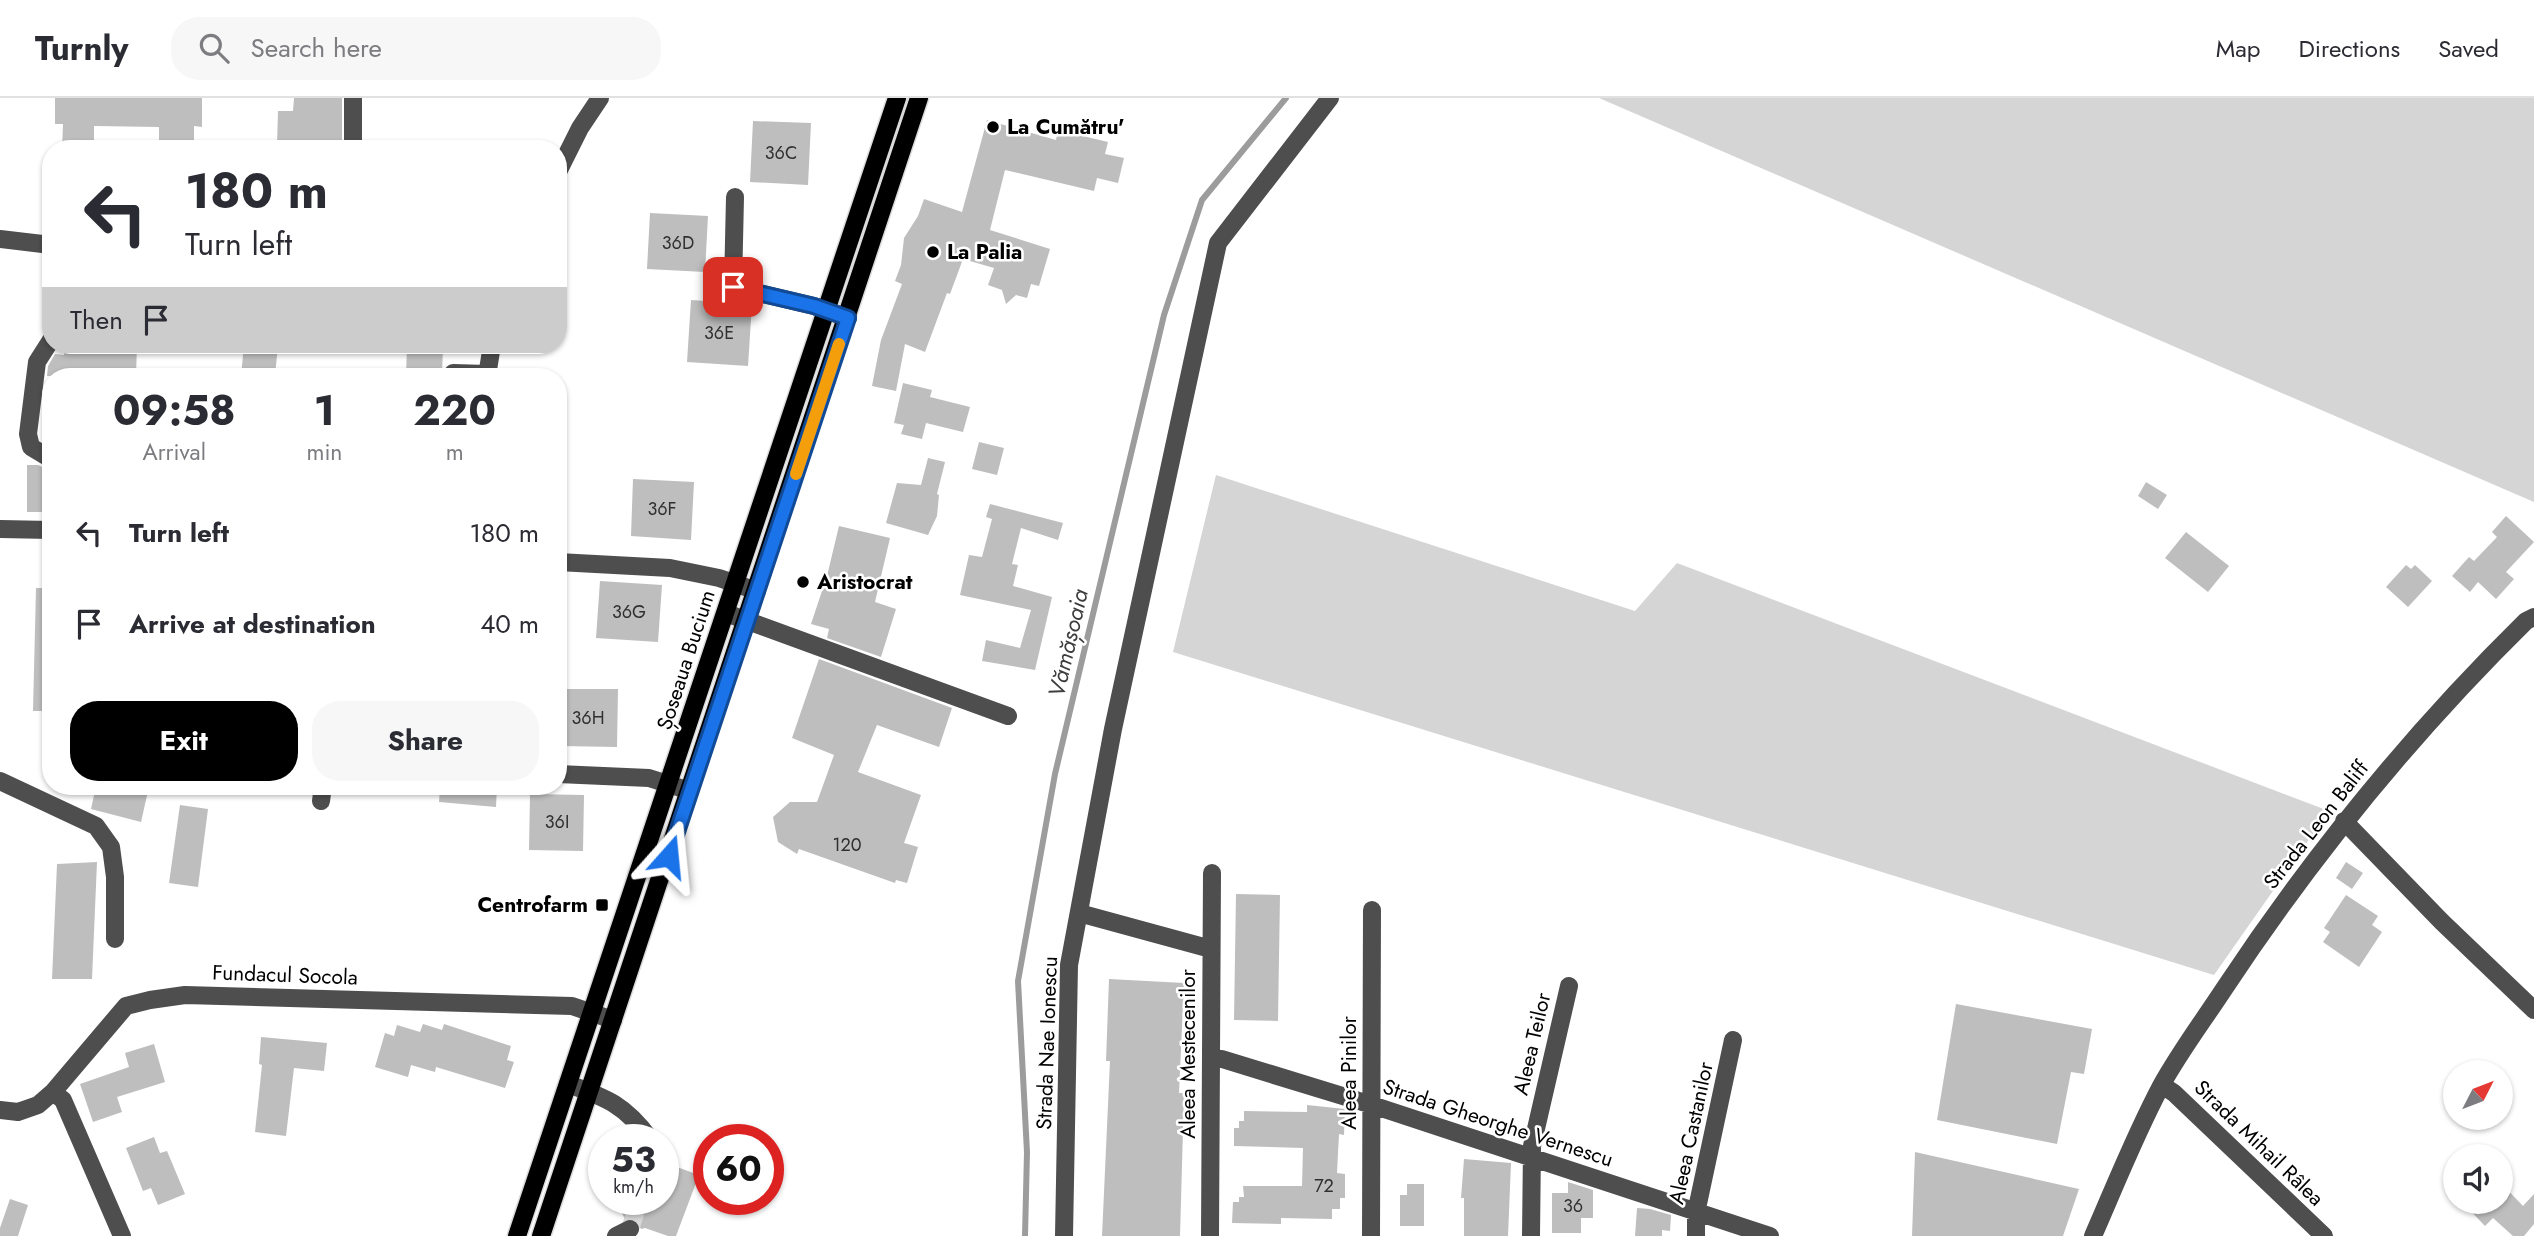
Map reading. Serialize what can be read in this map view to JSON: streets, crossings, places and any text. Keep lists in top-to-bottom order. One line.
{"streets":{"main road":["Șoseaua Bucium"],"street":["Strada Leon Baliff","Fundacul Socola","Strada Nae Ionescu","Aleea Teilor","Aleea Mestecenilor","Aleea Pinilor","Strada Gheorghe Vernescu","Aleea Castanilor","Strada Mihail Râlea"]},"crossings":[["Șoseaua Bucium","Fundacul Socola"],["Strada Leon Baliff","Strada Mihail Râlea"],["Aleea Teilor","Strada Gheorghe Vernescu"],["Aleea Mestecenilor","Strada Gheorghe Vernescu"],["Aleea Pinilor","Strada Gheorghe Vernescu"],["Strada Gheorghe Vernescu","Aleea Castanilor"]],"water":["Vămășoaia"],"places":{"other":["La Cumătru'","La Palia","Aristocrat"],"transit":["Centrofarm"]},"house_numbers":["36C","36D","36E","36F","36G","36H","36I","120","72","36"],"north":"top right","page":{"header":"Turnly","search":"Search here","nav":["Map","Directions","Saved"],"turn":["180 m","Turn left"],"then":"Then","eta":["09:58","Arrival","1","min","220","m"],"list":[{"name":"Turn left","value":"180 m"},{"name":"Arrive at destination","value":"40 m"}],"buttons":["Exit","Share"],"speed":"53 km/h","limit":"60"}}
